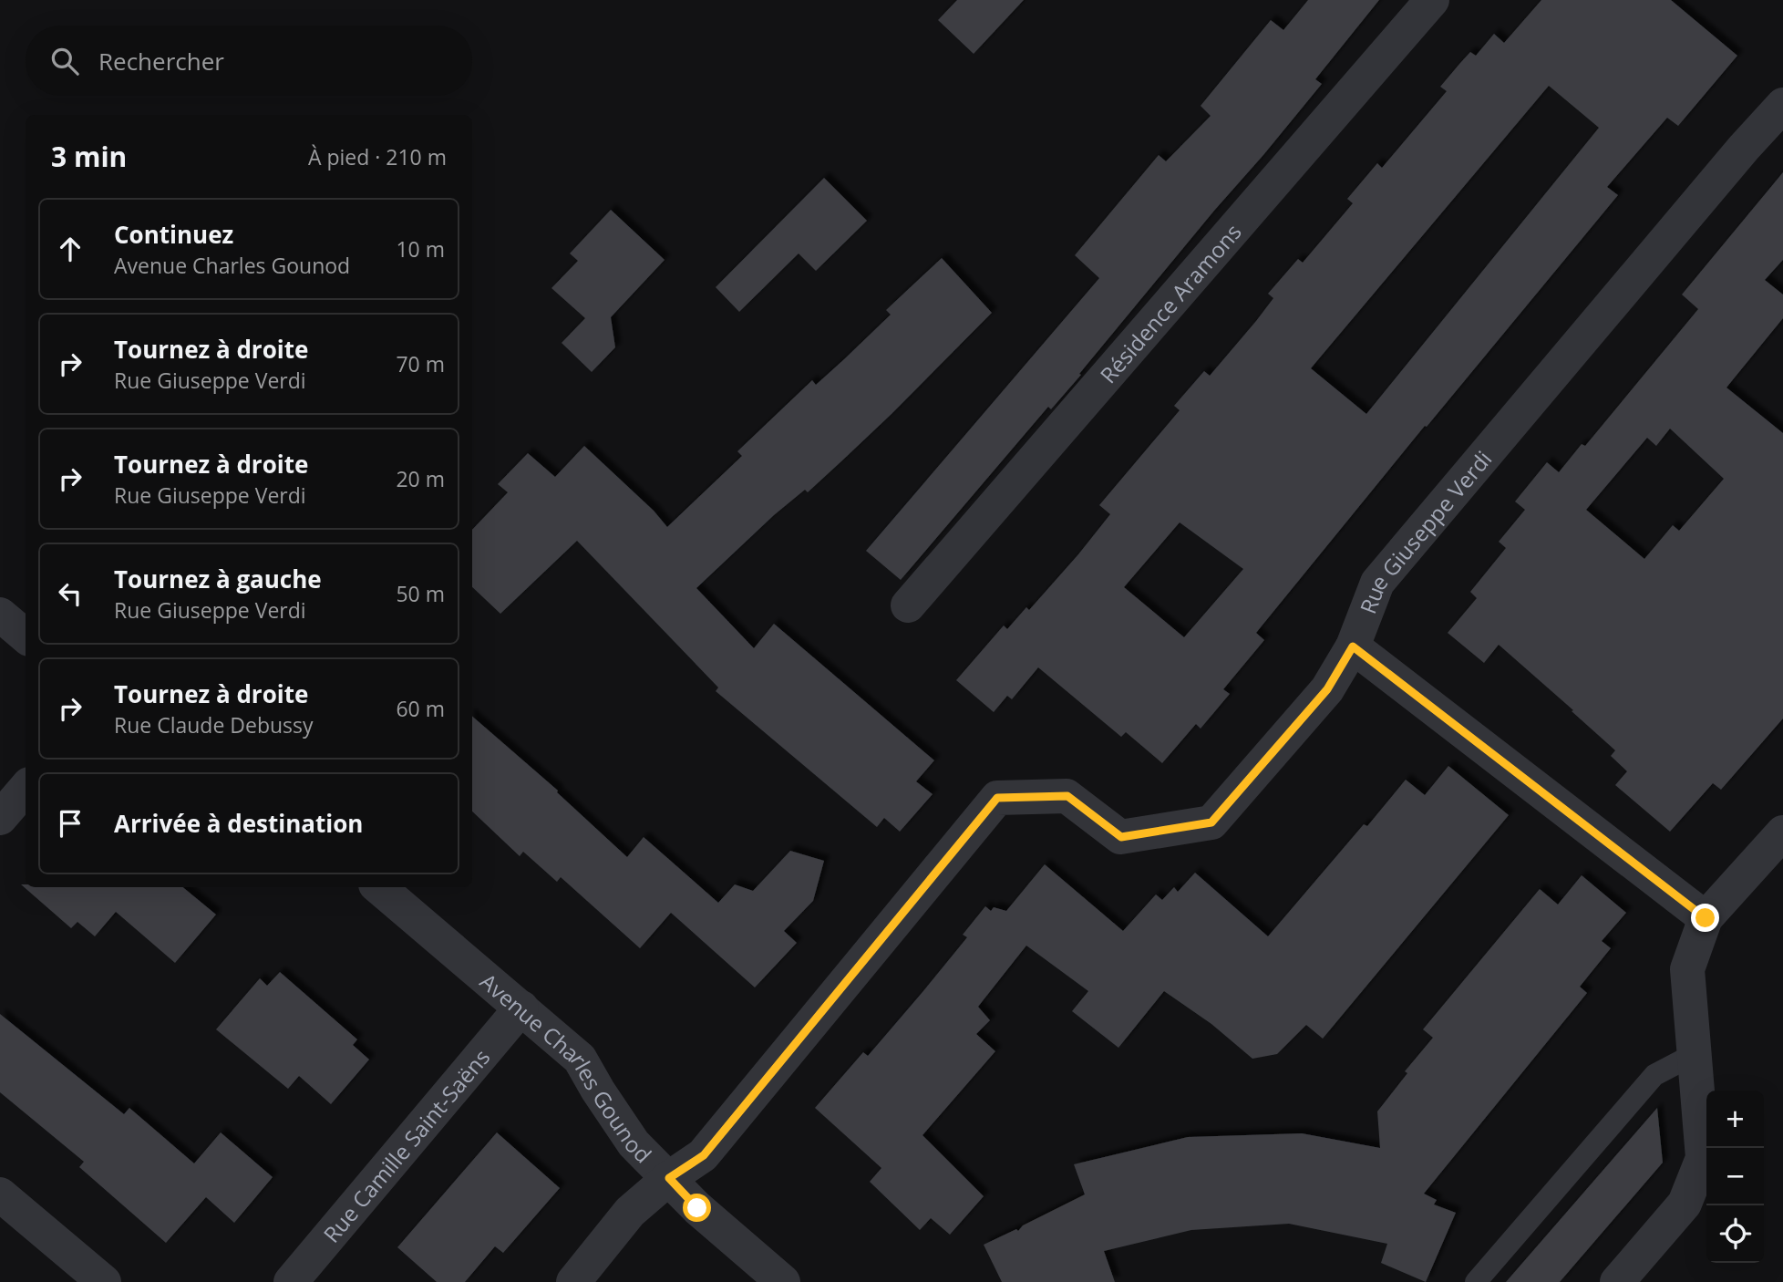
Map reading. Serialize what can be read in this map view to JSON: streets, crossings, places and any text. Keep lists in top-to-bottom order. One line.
{"streets":{"street":["Résidence Aramons","Rue Giuseppe Verdi","Avenue Charles Gounod","Rue Camille Saint-Saëns"]},"crossings":[["Rue Giuseppe Verdi","Avenue Charles Gounod"],["Avenue Charles Gounod","Rue Camille Saint-Saëns"]],"page":{"search":"Rechercher","heading":["3 min","À pied · 210 m"],"list":[["Continuez","Avenue Charles Gounod","10 m"],["Tournez à droite","Rue Giuseppe Verdi","70 m"],["Tournez à droite","Rue Giuseppe Verdi","20 m"],["Tournez à gauche","Rue Giuseppe Verdi","50 m"],["Tournez à droite","Rue Claude Debussy","60 m"],"Arrivée à destination"],"map_buttons":["+","−"]}}
